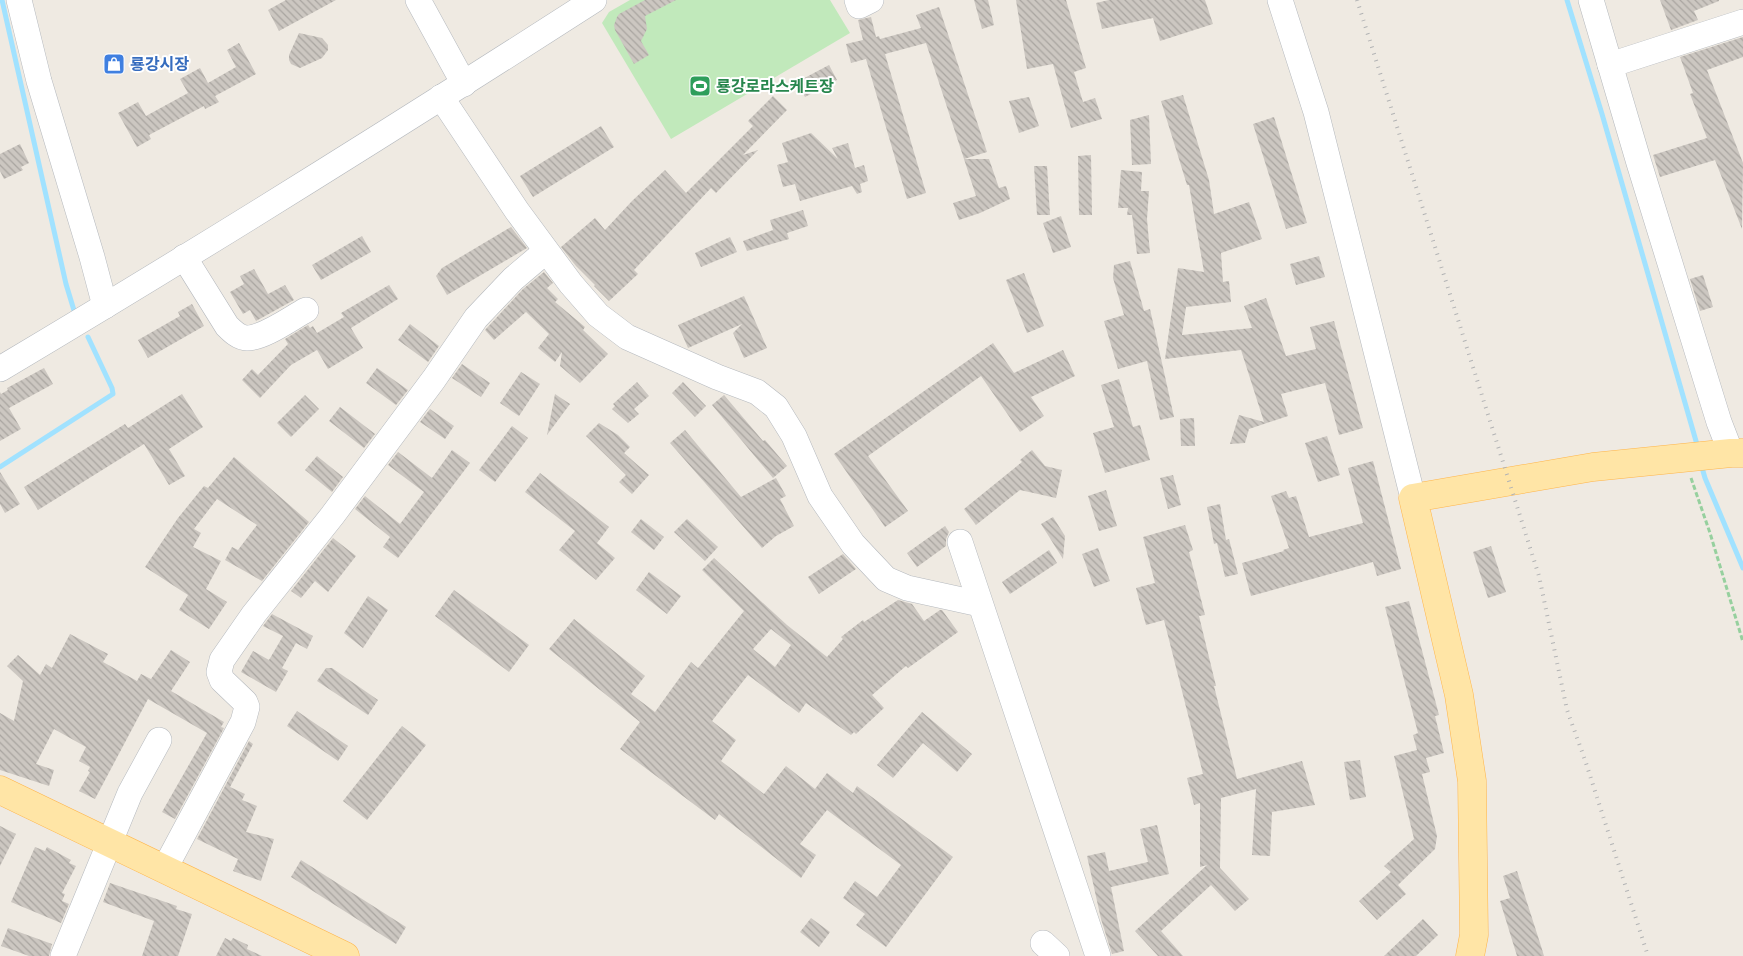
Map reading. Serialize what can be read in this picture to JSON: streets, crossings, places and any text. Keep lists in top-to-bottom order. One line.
{"places":{"shop":["룡강시장"],"sports":["룡강로라스케트장"]}}
